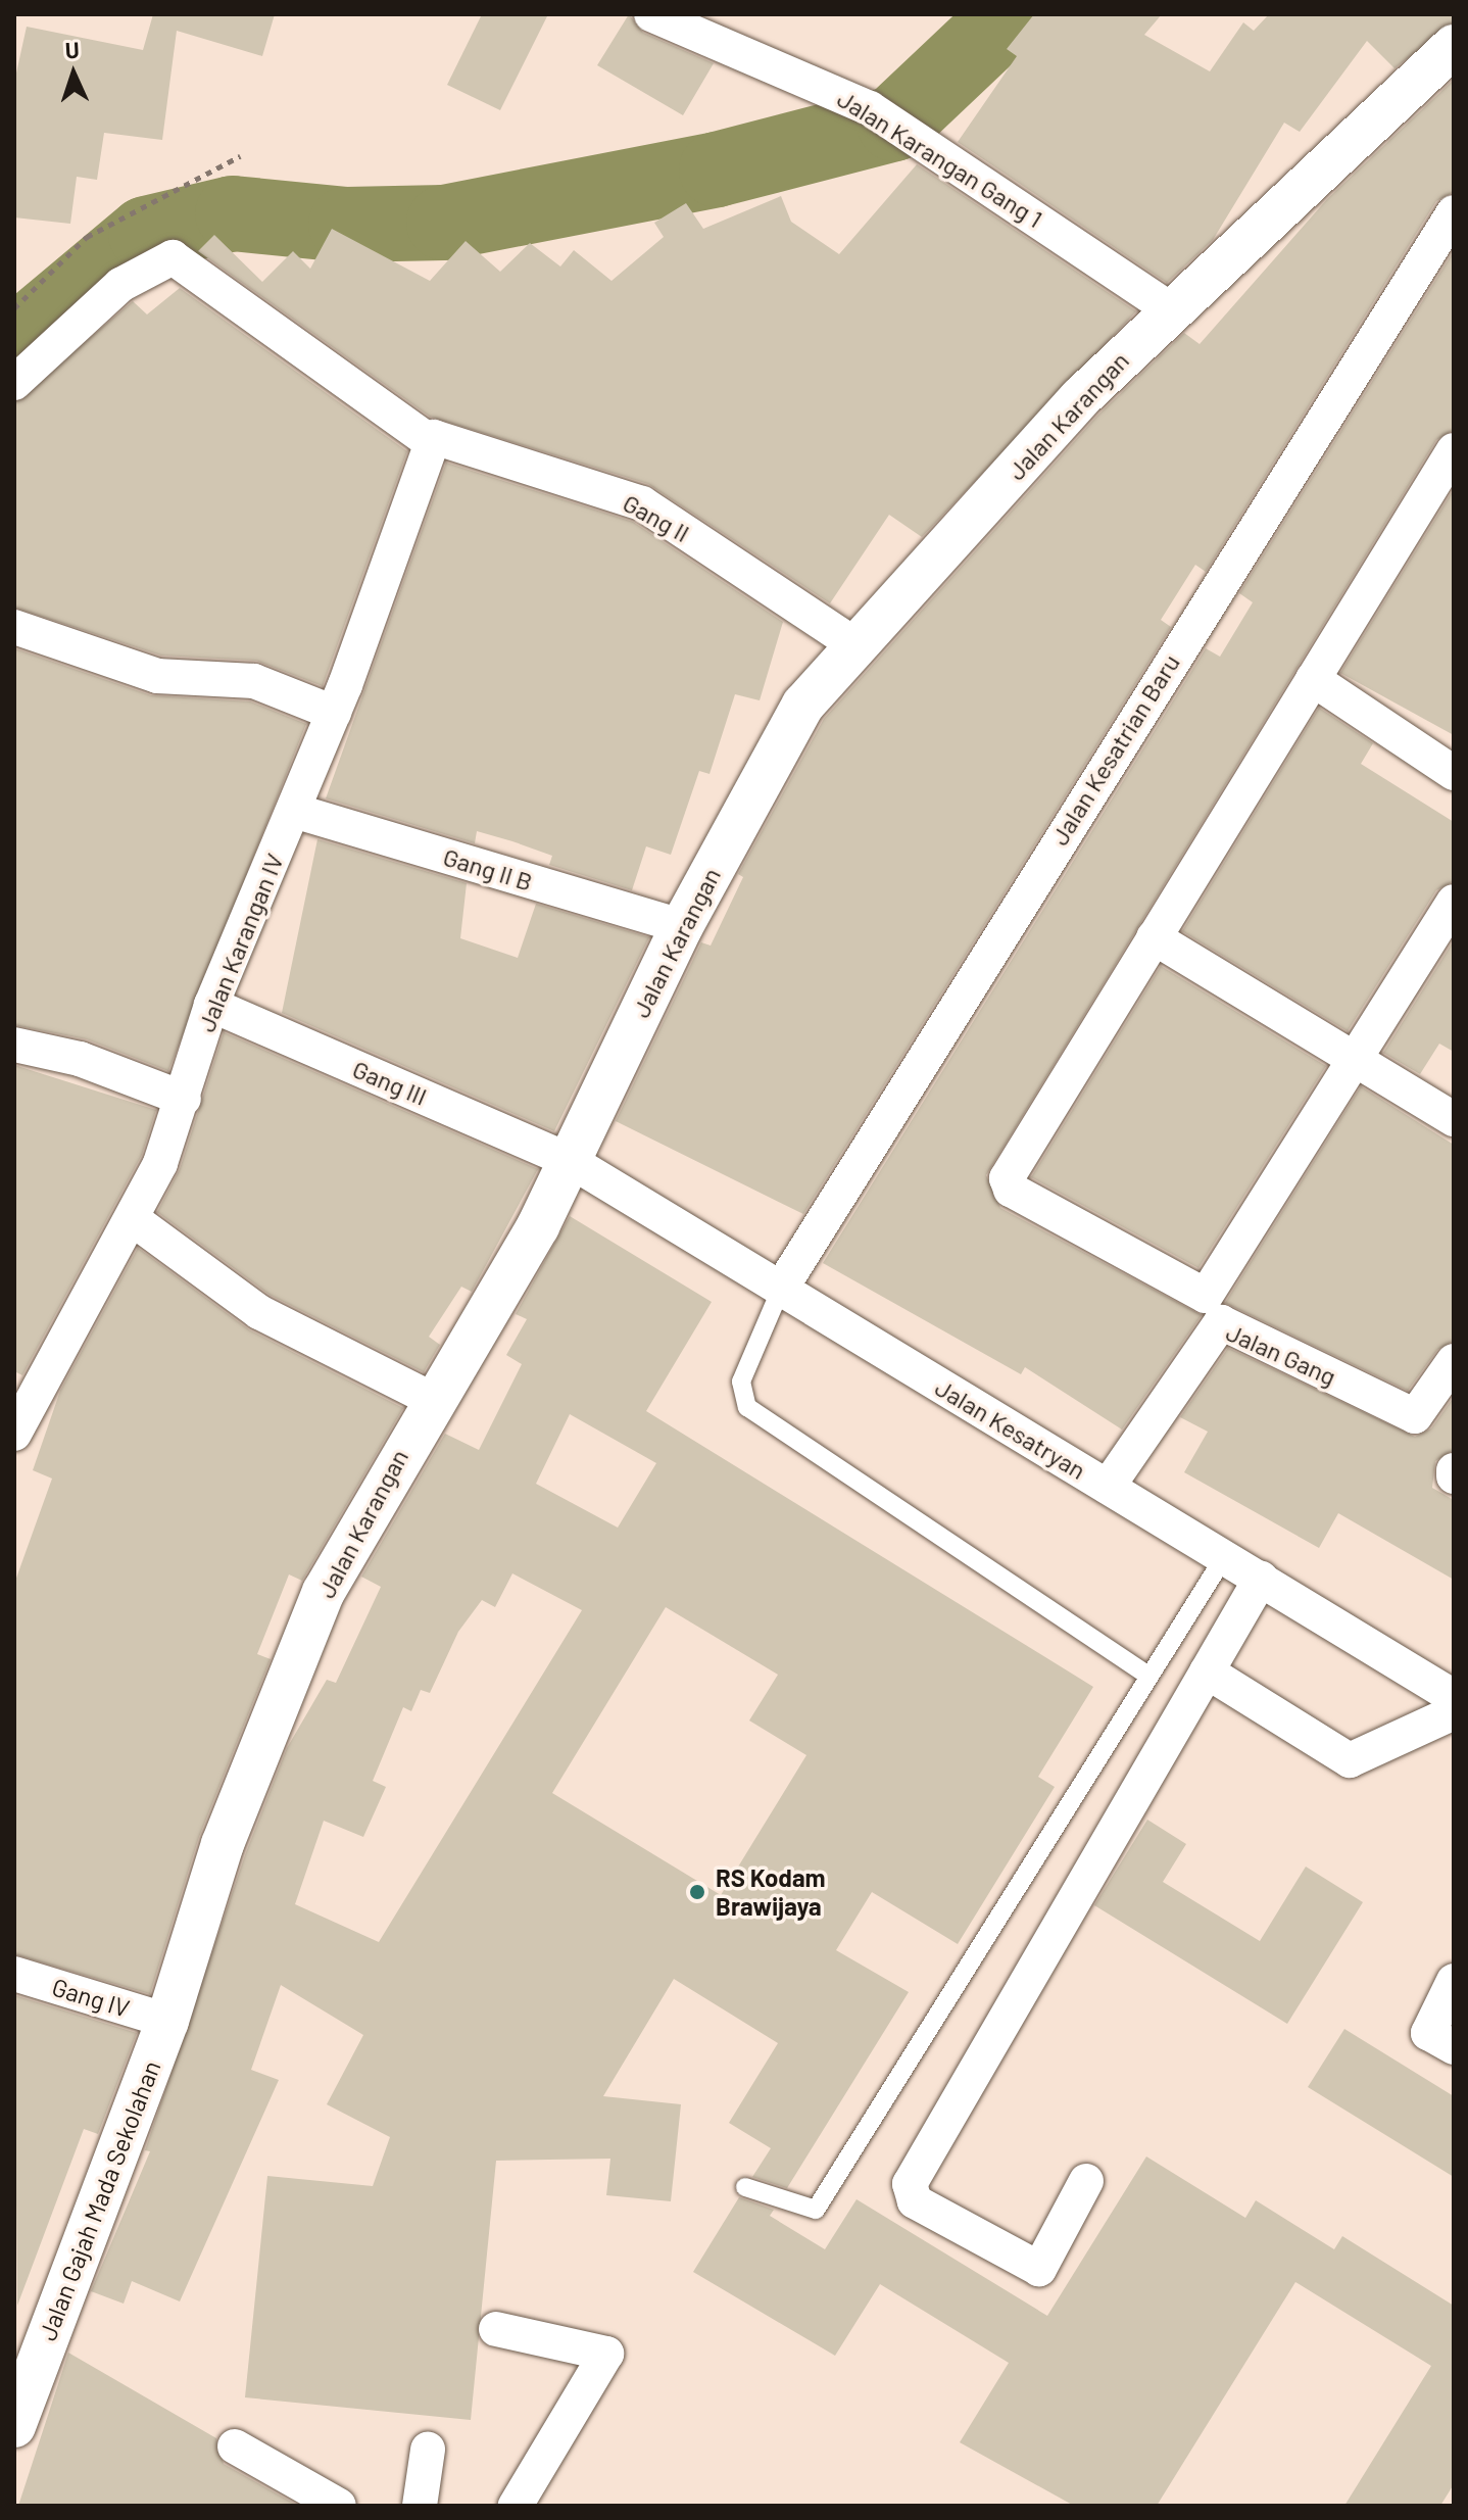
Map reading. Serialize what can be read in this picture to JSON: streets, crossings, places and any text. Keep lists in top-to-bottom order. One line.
{"streets":{"street":["Jalan Karangan Gang 1","Jalan Karangan","Gang II","Jalan Kesatrian Baru","Gang II B","Jalan Karangan IV","Gang III","Jalan Gang","Jalan Kesatryan","Gang IV","Jalan Gajah Mada Sekolahan"]},"crossings":[["Jalan Karangan Gang 1","Jalan Karangan"],["Jalan Karangan","Gang II"],["Jalan Karangan","Gang II B"],["Jalan Karangan","Gang III"],["Jalan Karangan","Jalan Kesatryan"],["Jalan Karangan","Gang IV"],["Jalan Karangan","Jalan Gajah Mada Sekolahan"],["Gang II","Jalan Karangan IV"],["Jalan Kesatrian Baru","Jalan Kesatryan"],["Gang II B","Jalan Karangan IV"],["Jalan Karangan IV","Gang III"],["Gang III","Jalan Kesatryan"],["Jalan Gang","Jalan Kesatryan"],["Gang IV","Jalan Gajah Mada Sekolahan"]],"places":["RS Kodam Brawijaya"],"north":"top"}
